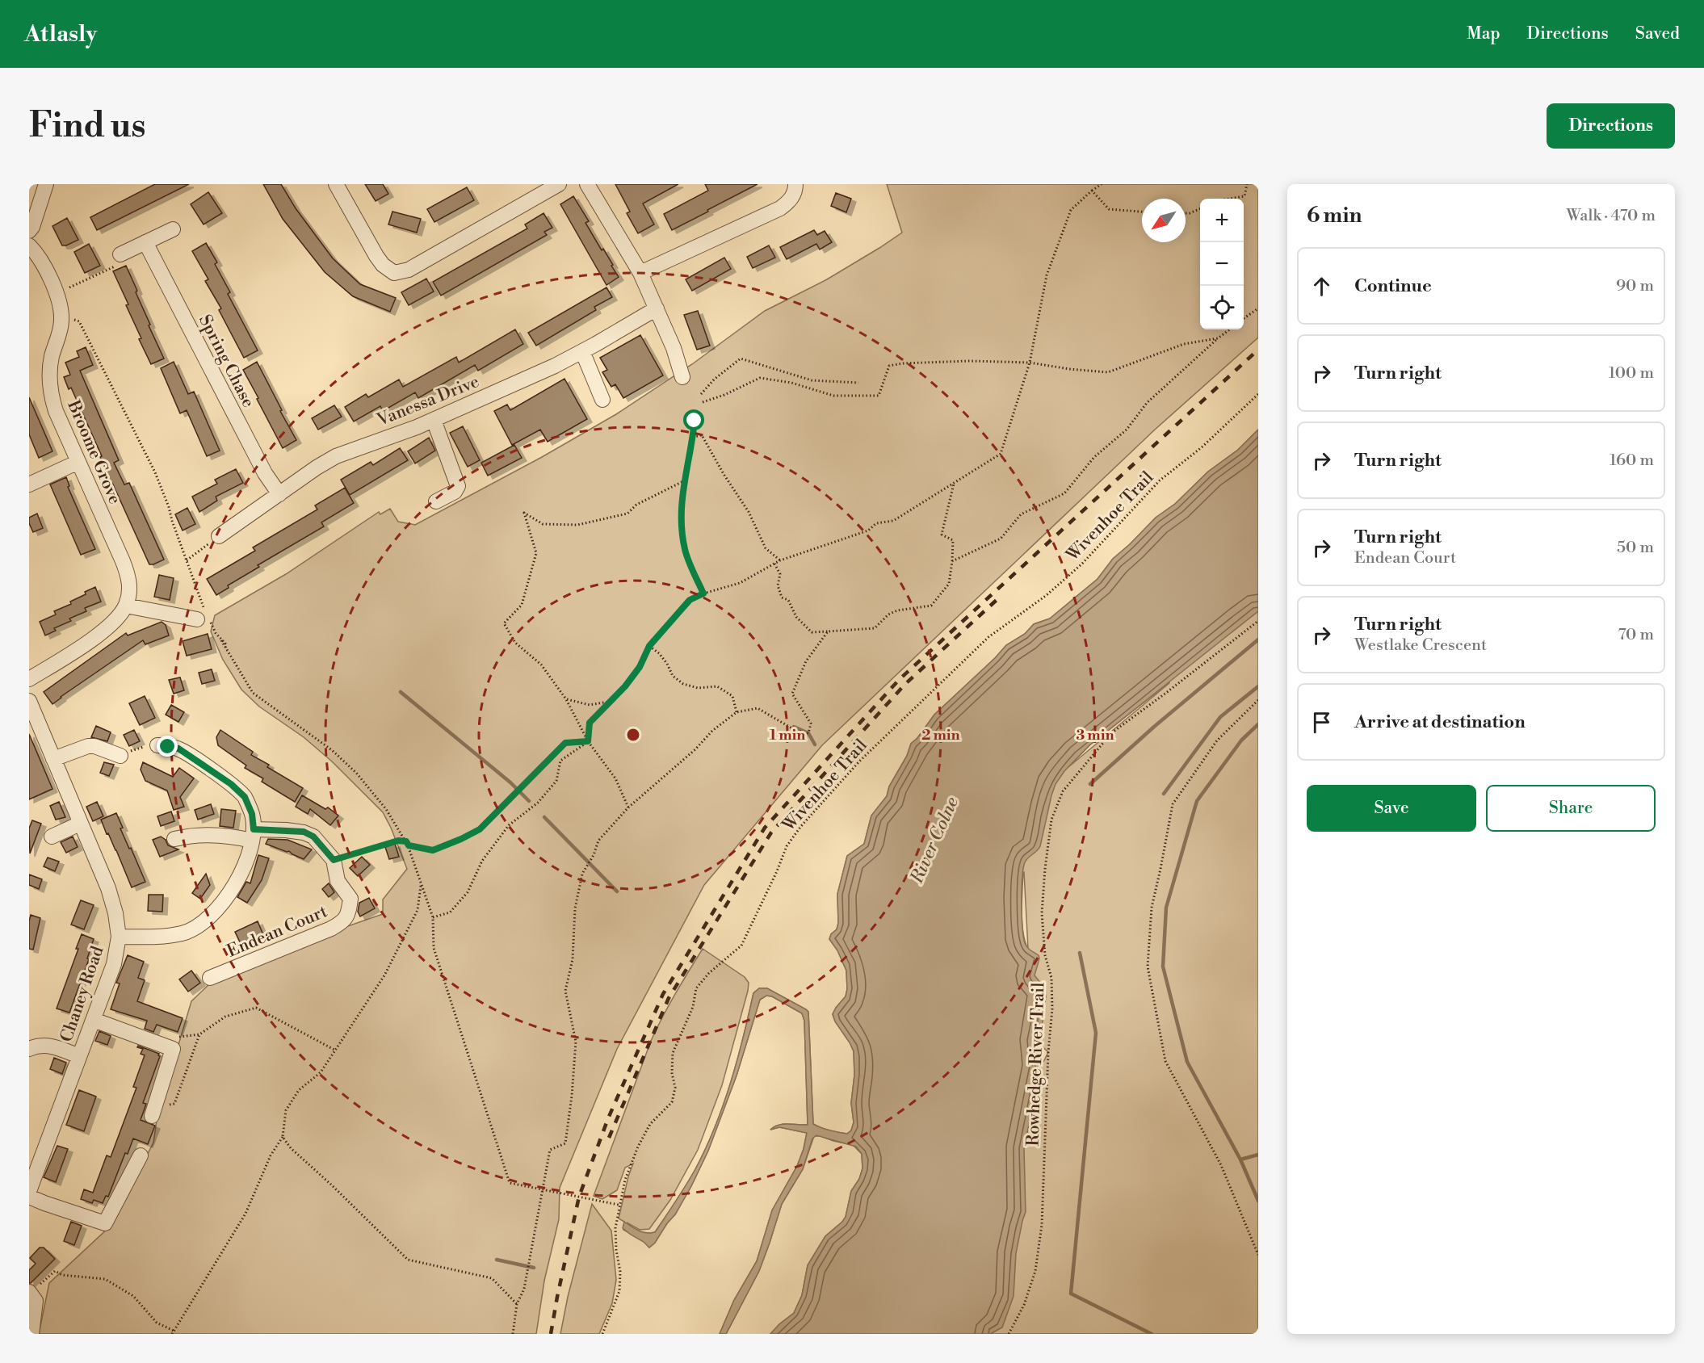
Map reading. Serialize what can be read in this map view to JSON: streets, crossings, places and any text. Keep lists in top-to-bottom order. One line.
{"streets":{"street":["Spring Chase","Vanessa Drive","Broome Grove","Endean Court","Chaney Road"],"path":["Wivenhoe Trail","Rowhedge River Trail"]},"crossings":[["Spring Chase","Vanessa Drive"]],"water":["River Colne"],"north":"bottom left","page":{"header":"Atlasly","nav":["Map","Directions","Saved"],"buttons":["Directions",["Save","Share"]],"title":"Find us","heading":["6 min","Walk · 470 m"],"map_buttons":["+","−"],"list":[["Continue","90 m"],["Turn right","100 m"],["Turn right","160 m"],["Turn right","Endean Court","50 m"],["Turn right","Westlake Crescent","70 m"],"Arrive at destination"]},"rings":["1 min","2 min","3 min"]}
